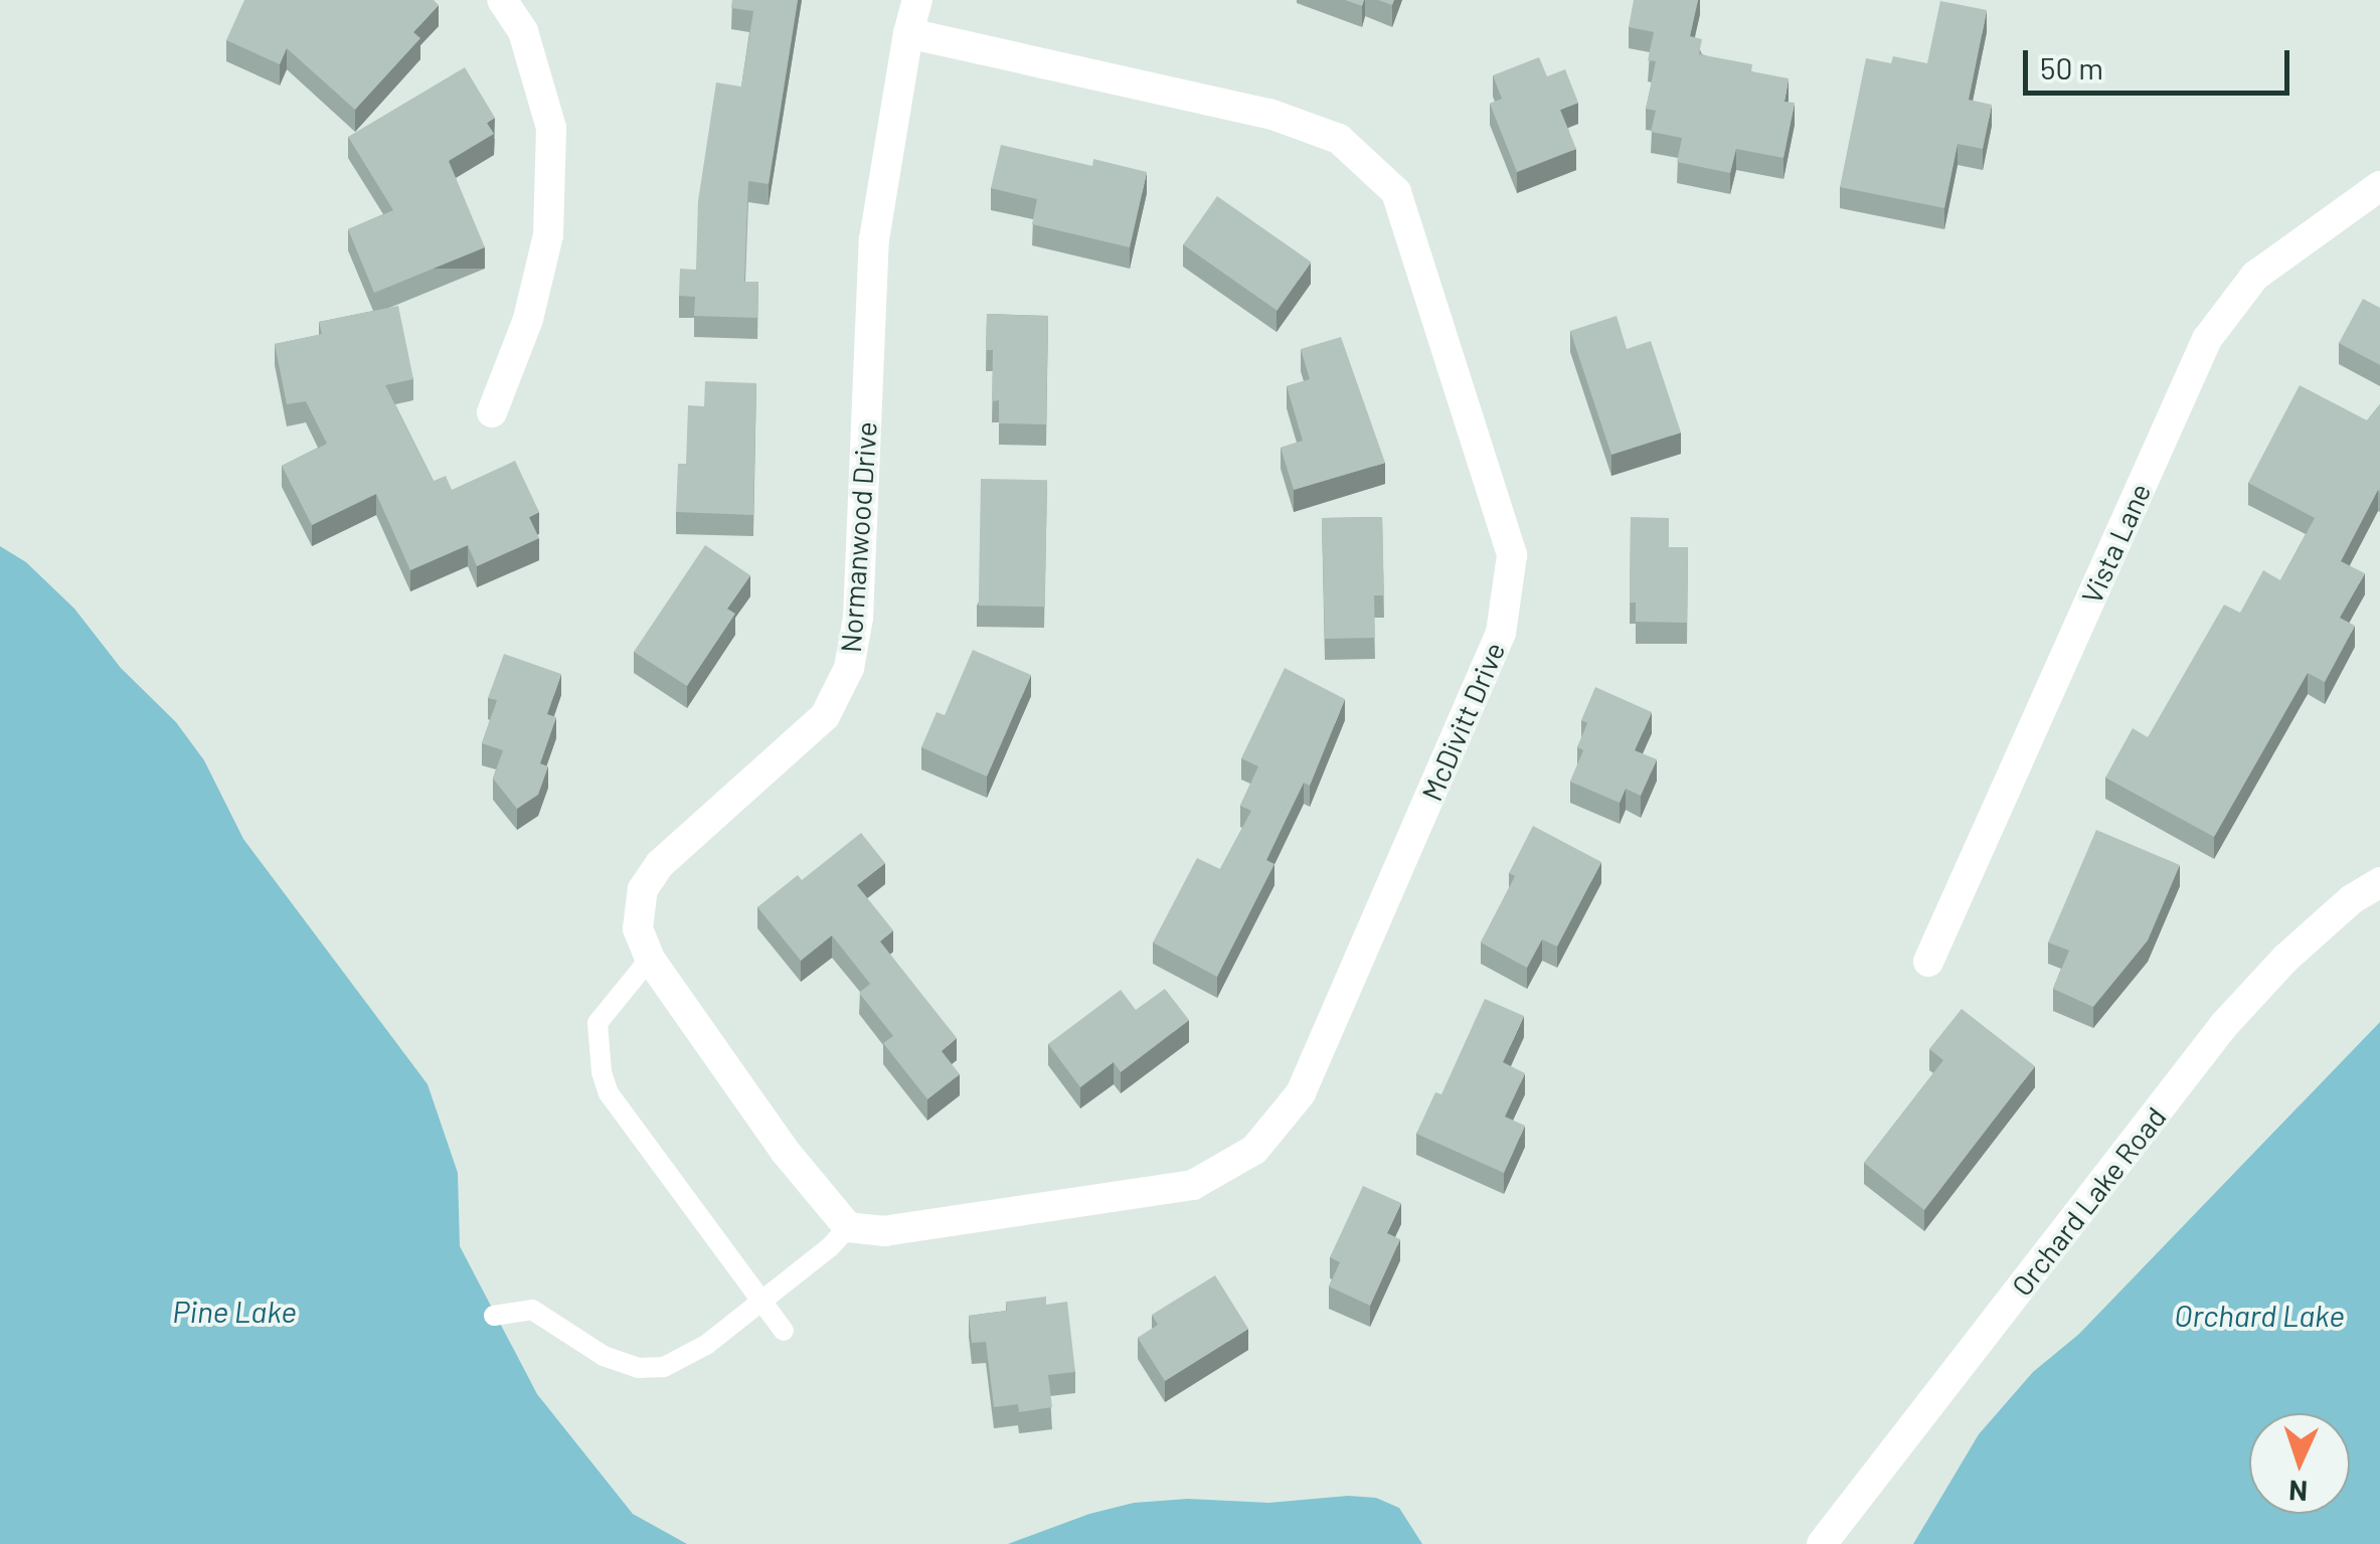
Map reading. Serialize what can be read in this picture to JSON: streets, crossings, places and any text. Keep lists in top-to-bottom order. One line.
{"streets":{"street":["Normanwood Drive","Vista Lane","McDivitt Drive","Orchard Lake Road"]},"crossings":[["Normanwood Drive","McDivitt Drive"]],"water":["Pine Lake","Orchard Lake"],"scale_bar":"50 m","north":"bottom"}
